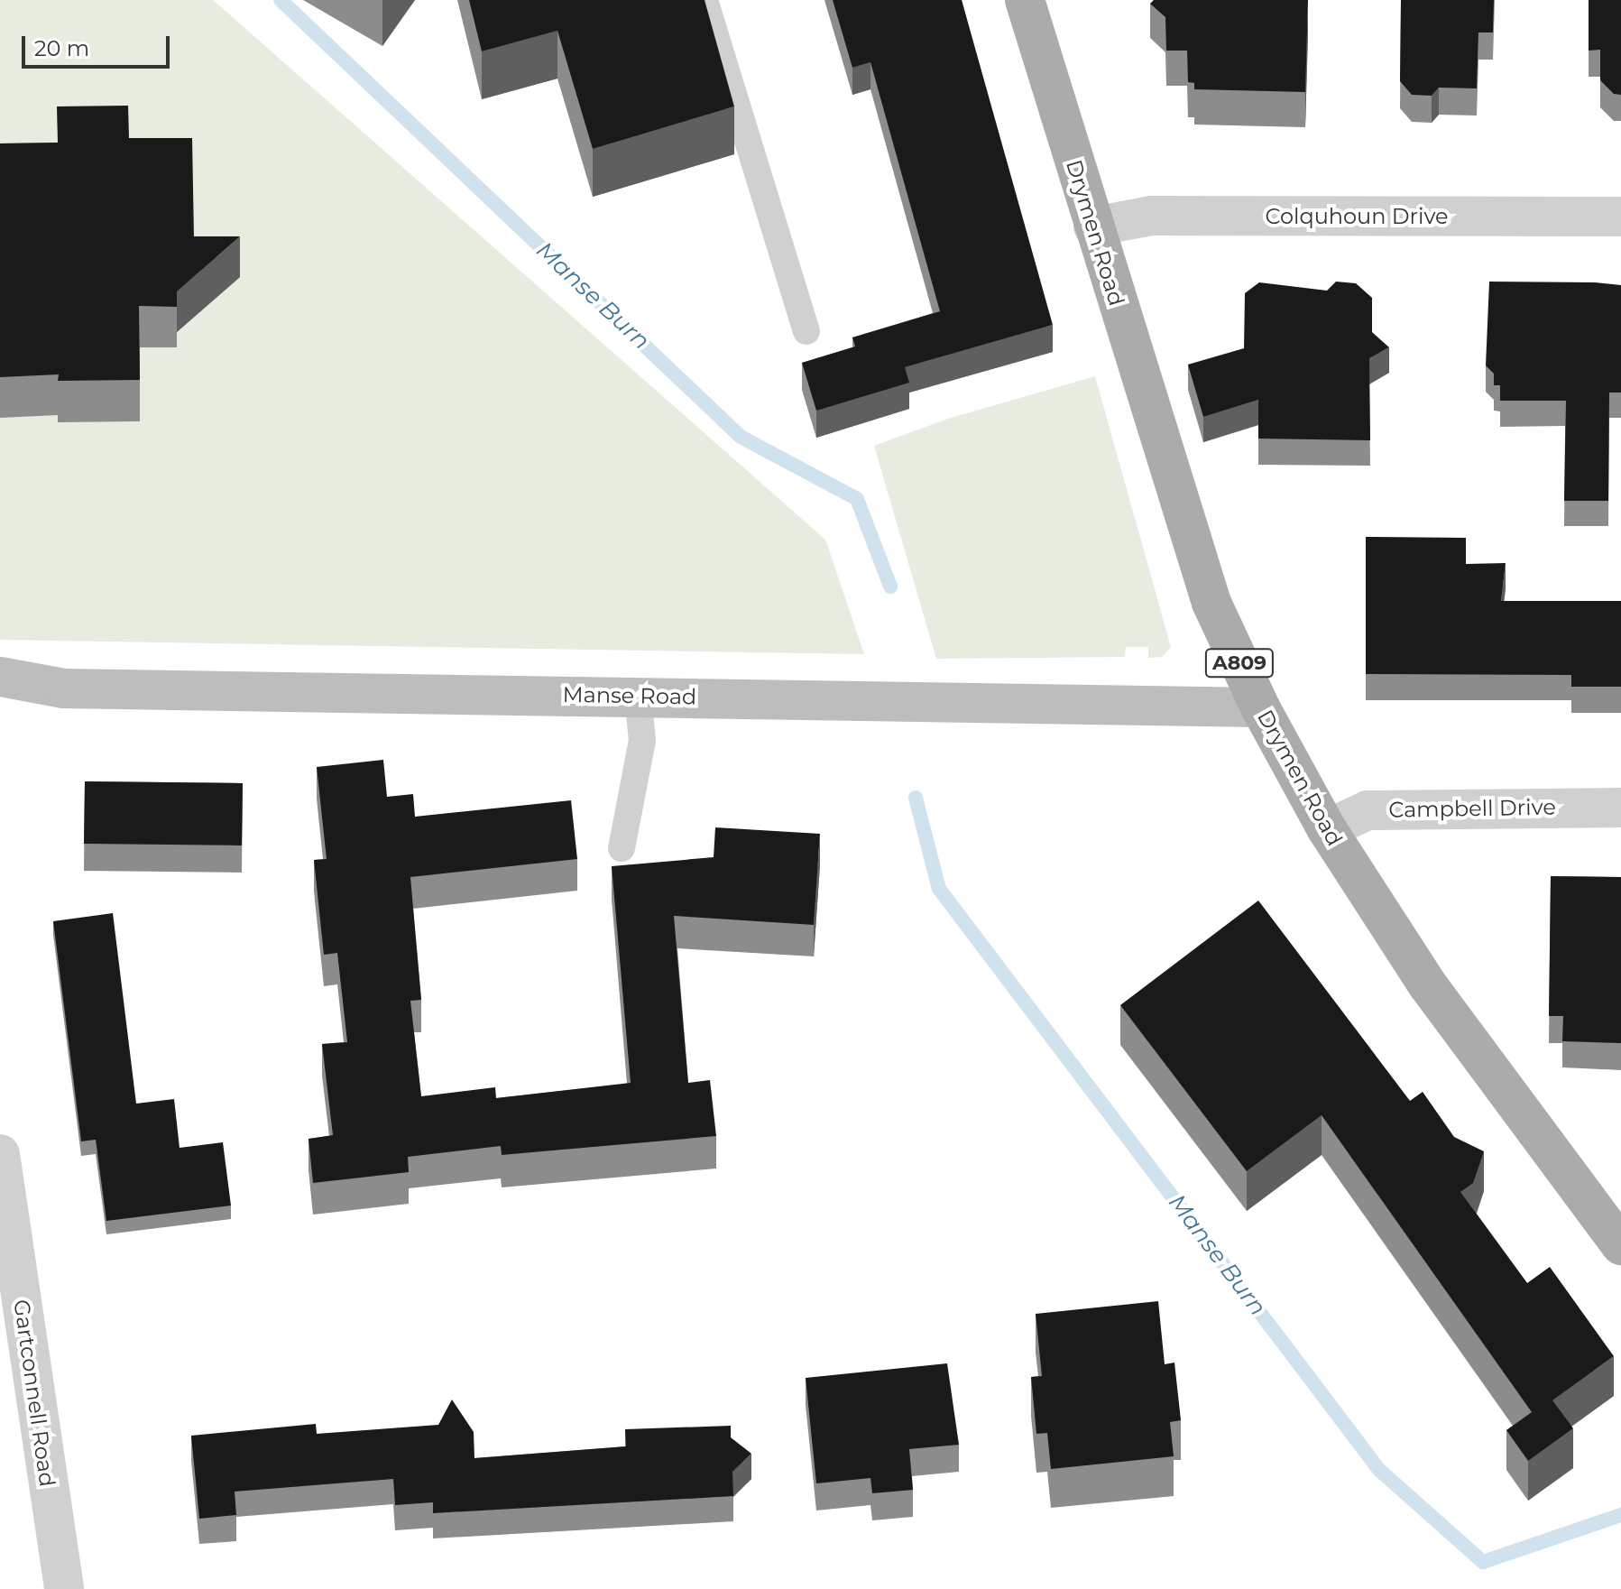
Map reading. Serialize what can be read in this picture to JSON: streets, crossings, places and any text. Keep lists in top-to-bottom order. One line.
{"streets":{"main road":["Drymen Road","A809"],"street":["Colquhoun Drive","Manse Road","Campbell Drive","Gartconnell Road"]},"crossings":[["Colquhoun Drive","Drymen Road"],["Drymen Road","Manse Road"],["Drymen Road","Campbell Drive"]],"water":["Manse Burn"],"scale_bar":"20 m"}
